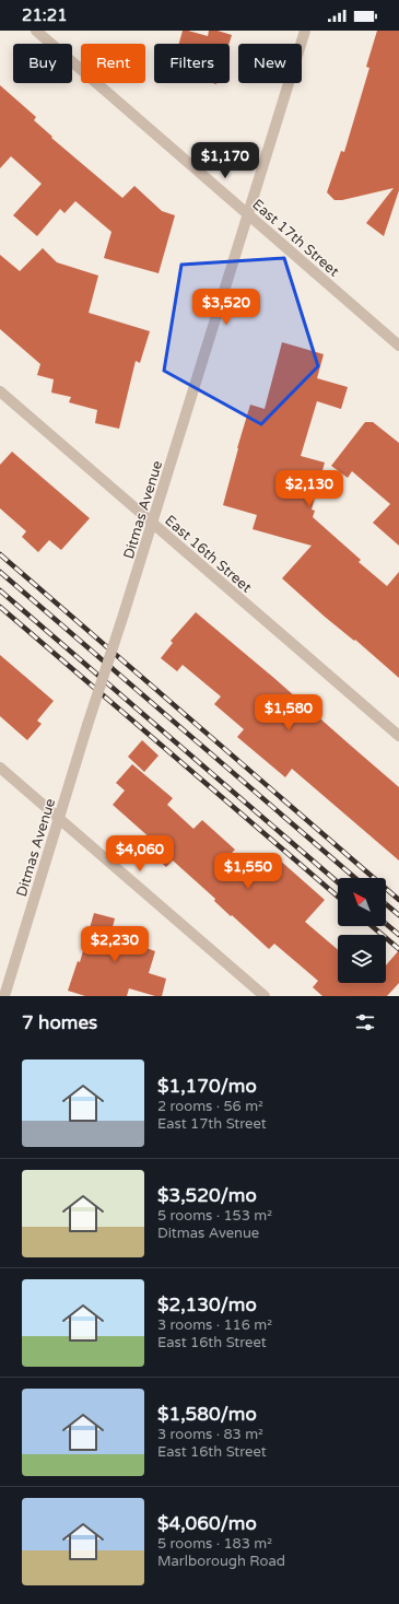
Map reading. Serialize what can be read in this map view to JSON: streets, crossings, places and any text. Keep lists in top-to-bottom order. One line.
{"streets":{"street":["East 17th Street","Ditmas Avenue","East 16th Street"]},"crossings":[["East 17th Street","Ditmas Avenue"],["Ditmas Avenue","East 16th Street"]],"north":"top left","page":{"status":"21:21","chip":["Buy","Rent","Filters","New"],"price":["$1,170","$3,520","$2,130","$1,580","$4,060","$1,550","$2,230"],"heading":"7 homes","list":[{"name":"$1,170/mo","note":"2 rooms · 56 m² · East 17th Street"},{"name":"$3,520/mo","note":"5 rooms · 153 m² · Ditmas Avenue"},{"name":"$2,130/mo","note":"3 rooms · 116 m² · East 16th Street"},{"name":"$1,580/mo","note":"3 rooms · 83 m² · East 16th Street"},{"name":"$4,060/mo","note":"5 rooms · 183 m² · Marlborough Road"}]}}
